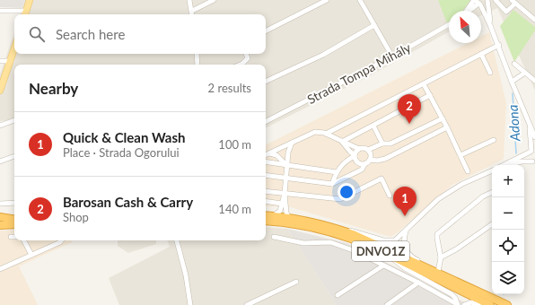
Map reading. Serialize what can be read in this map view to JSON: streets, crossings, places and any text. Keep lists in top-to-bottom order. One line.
{"streets":{"highway":["DNVO1Z"],"street":["Strada Tompa Mihály"]},"water":["Adona"],"north":"top left","page":{"search":"Search here","heading":["Nearby","2 results"],"pins":["2","1"],"list":[{"mark":"1","name":"Quick & Clean Wash","note":"Place · Strada Ogorului","value":"100 m"},{"mark":"2","name":"Barosan Cash & Carry","note":"Shop","value":"140 m"}],"map_buttons":["+","−"]}}
